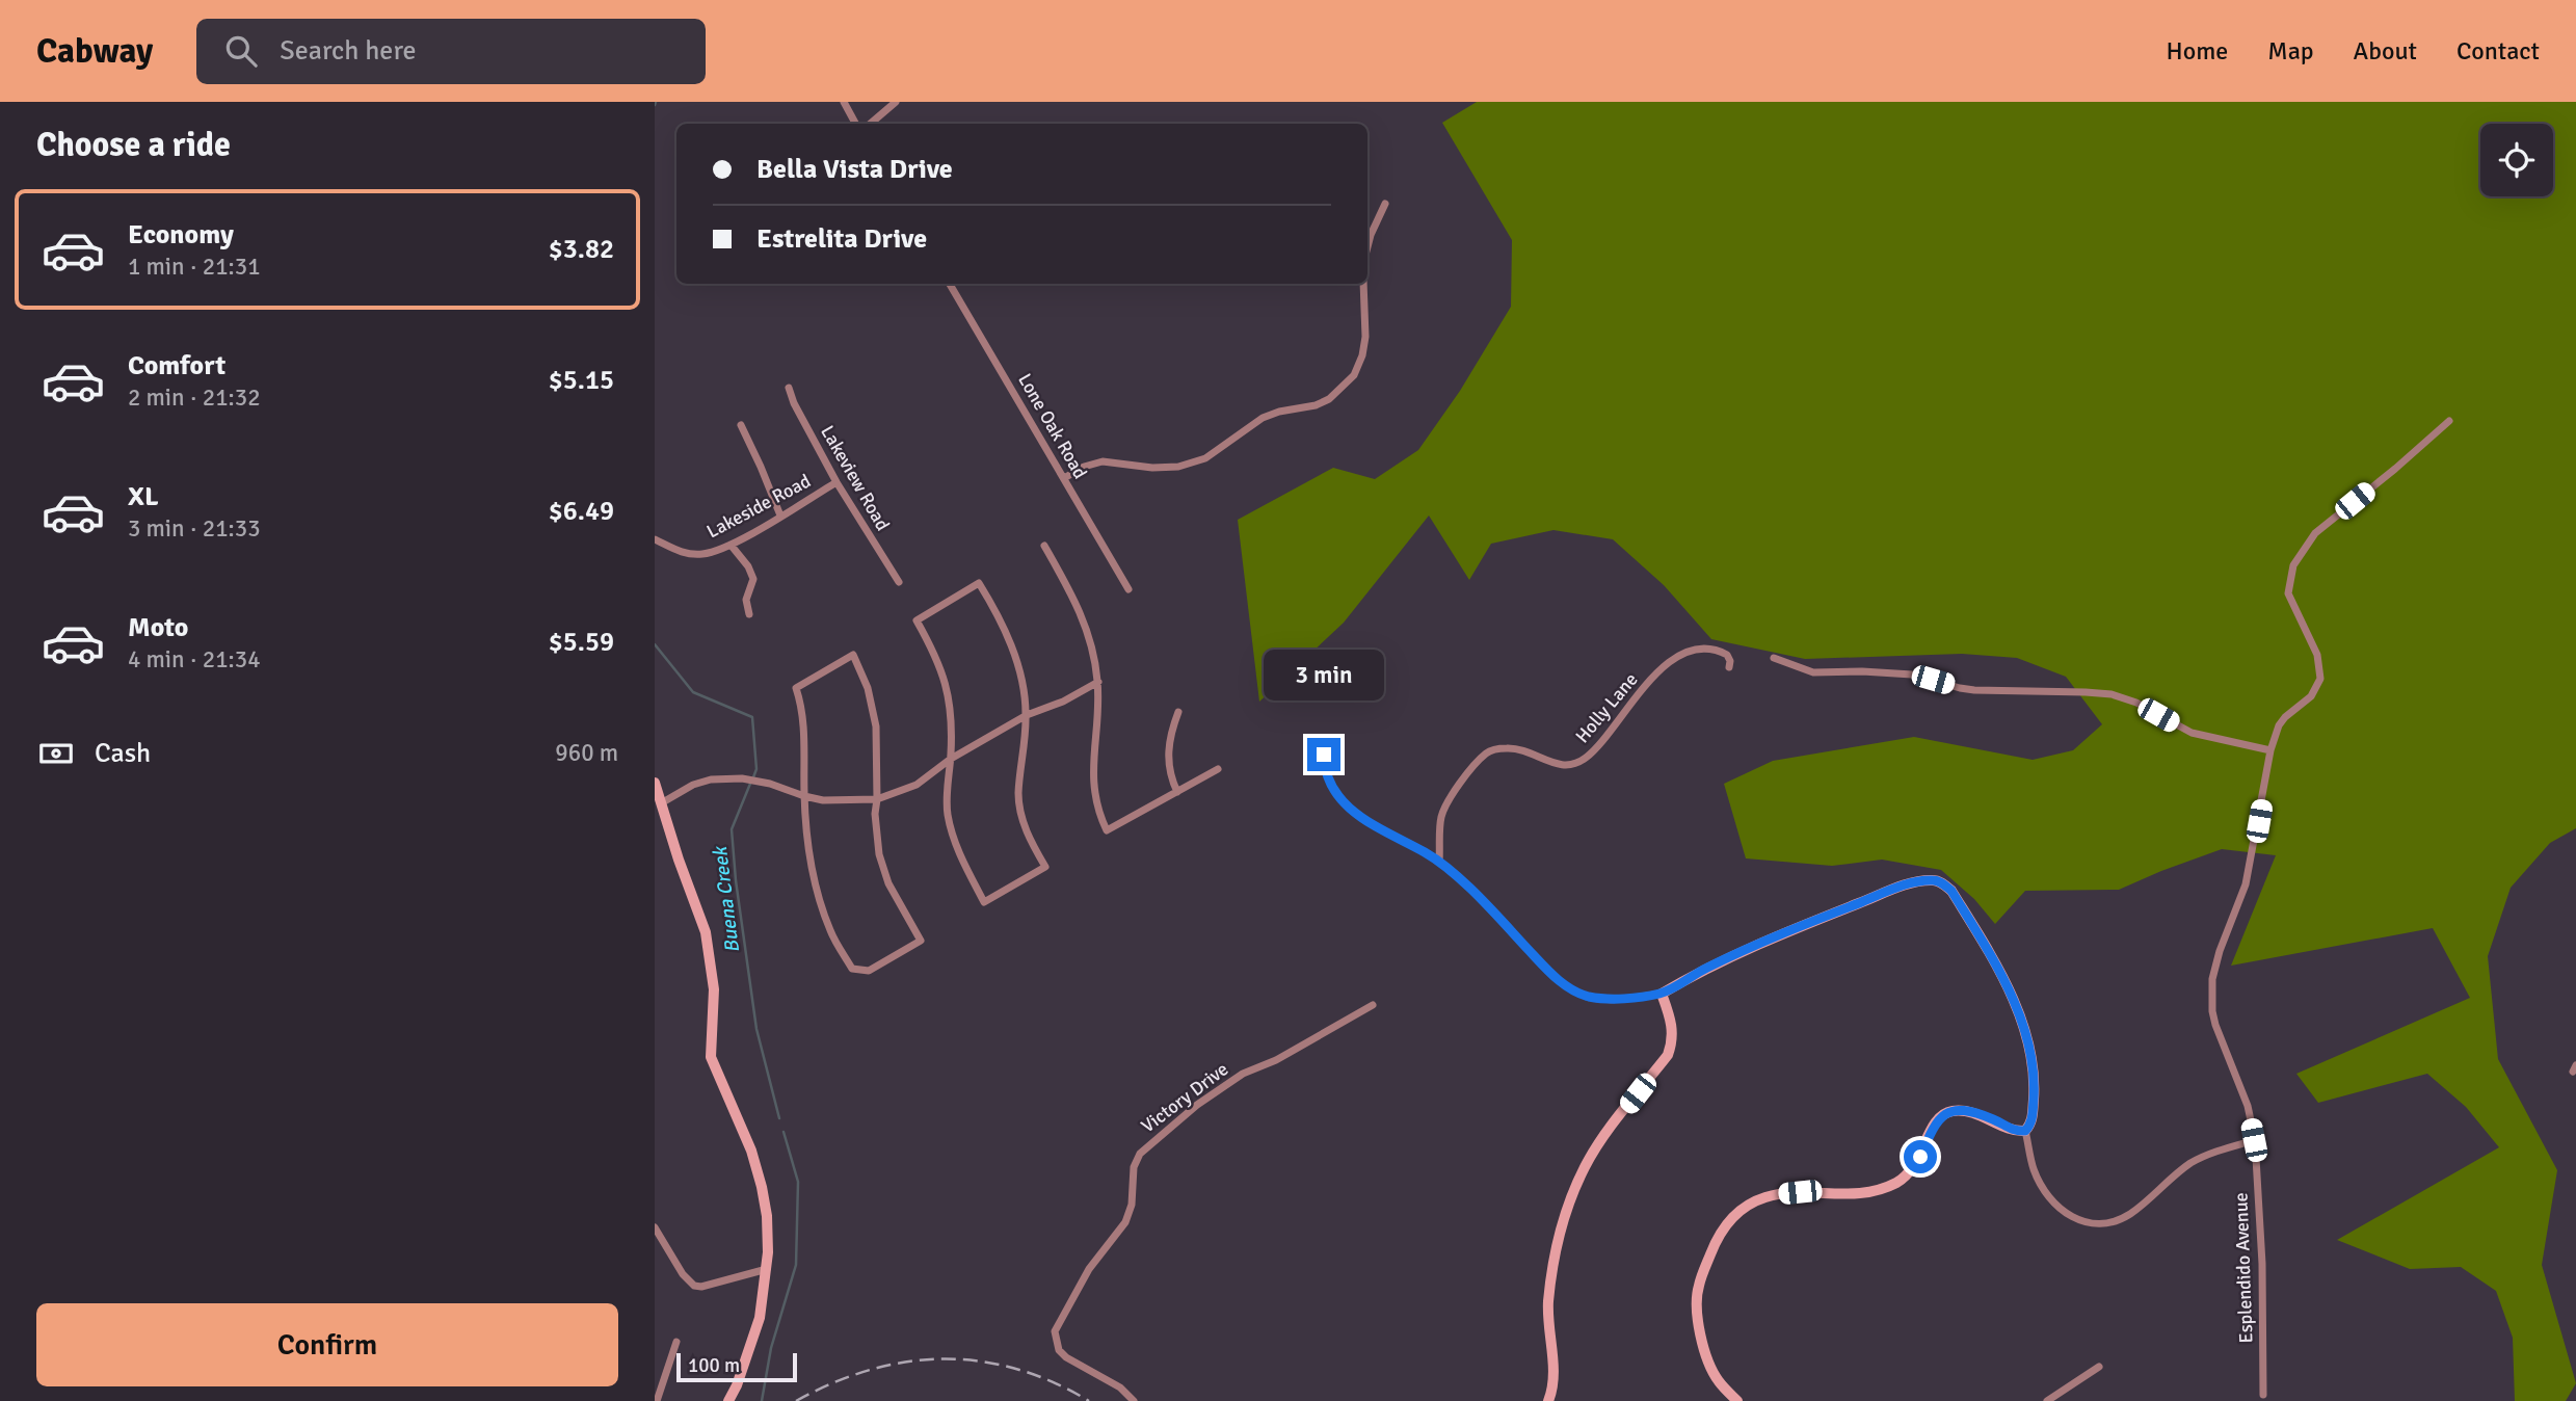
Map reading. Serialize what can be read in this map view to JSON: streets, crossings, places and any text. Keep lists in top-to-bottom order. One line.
{"streets":{"street":["Lone Oak Road","Lakeview Road","Lakeside Road","Holly Lane","Victory Drive","Esplendido Avenue"]},"crossings":[["Lakeview Road","Lakeside Road"]],"water":["Buena Creek"],"scale_bar":"100 m","page":{"header":"Cabway","search":"Search here","nav":["Home","Map","About","Contact"],"heading":"Choose a ride","banner":["Bella Vista Drive","Estrelita Drive"],"list":[{"name":"Economy","note":"1 min · 21:31","value":"$3.82"},{"name":"Comfort","note":"2 min · 21:32","value":"$5.15"},{"name":"XL","note":"3 min · 21:33","value":"$6.49"},{"name":"Moto","note":"4 min · 21:34","value":"$5.59"}],"bubble":"3 min","pay":["Cash","960 m"],"buttons":"Confirm","scale":"100 m"}}
